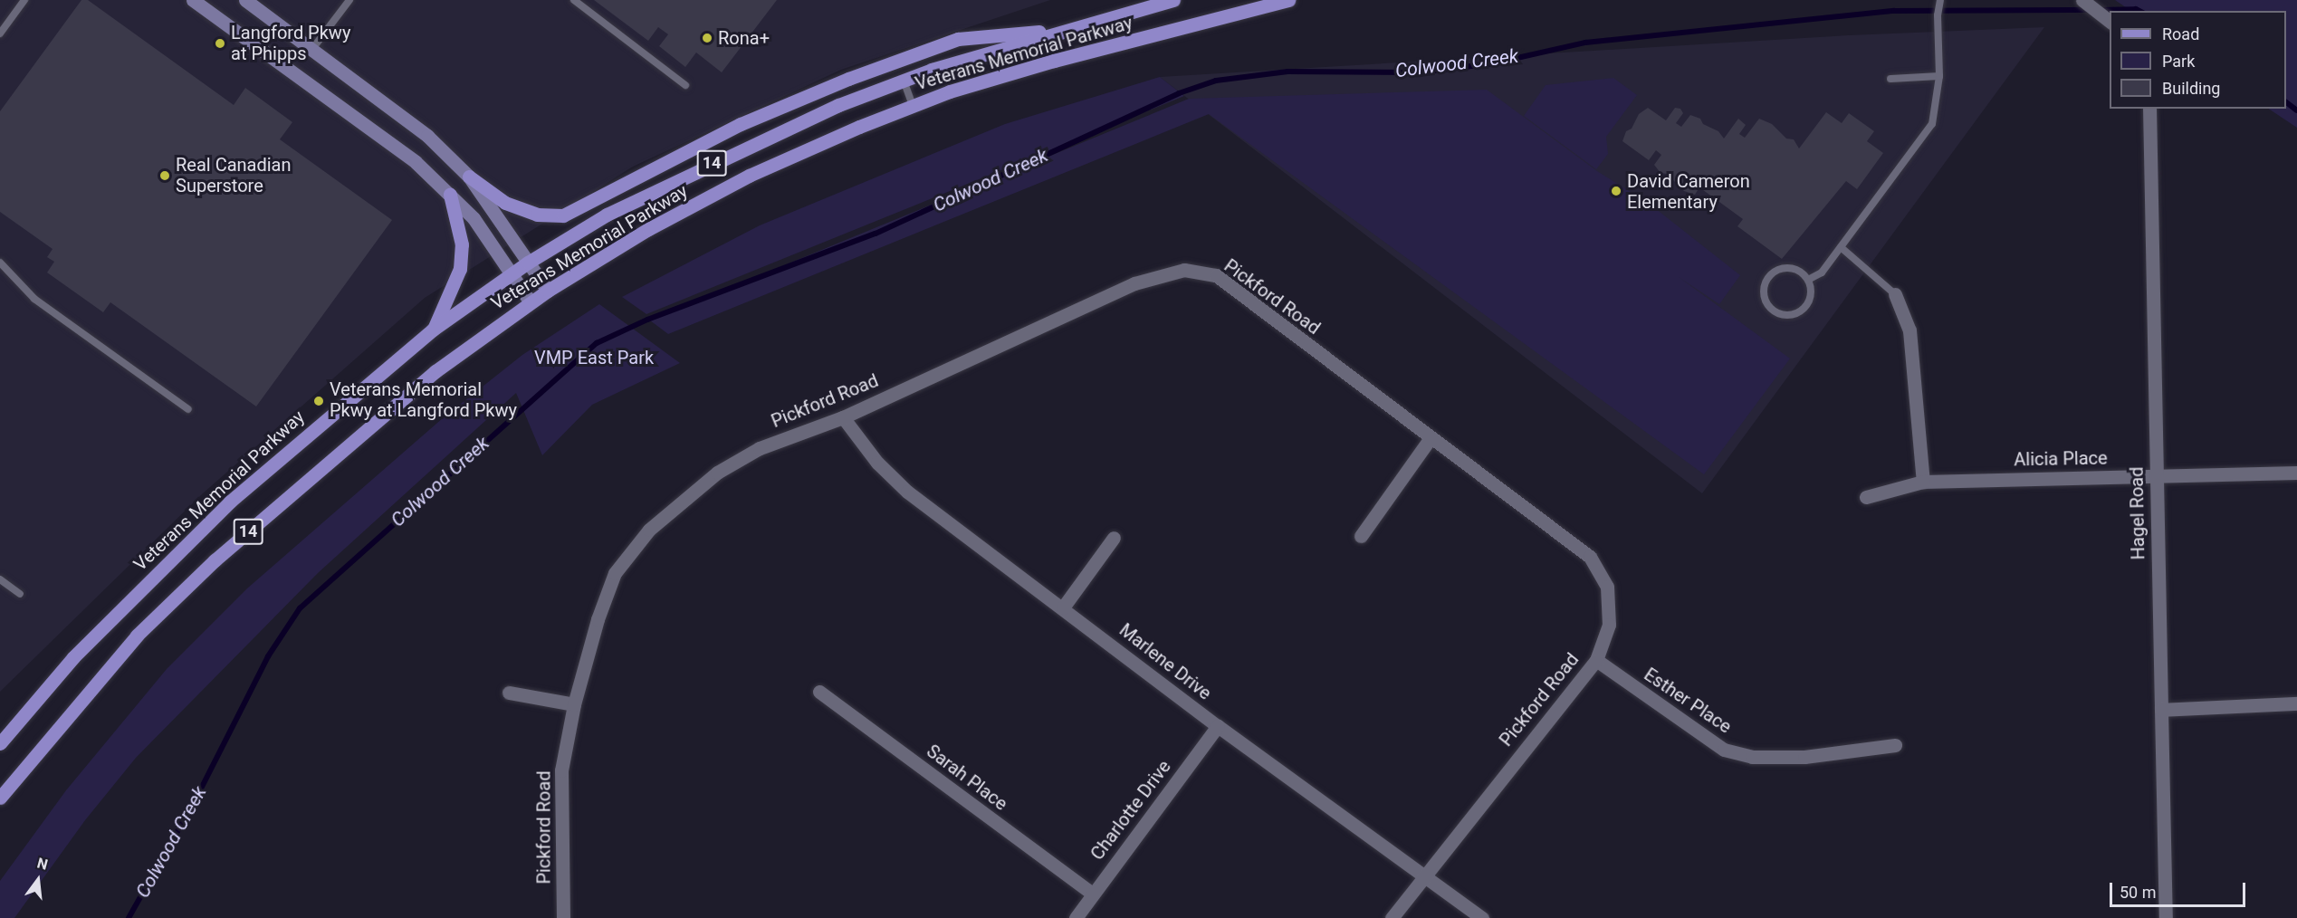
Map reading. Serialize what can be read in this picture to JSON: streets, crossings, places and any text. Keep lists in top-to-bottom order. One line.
{"streets":{"main road":["Veterans Memorial Parkway","14"],"street":["Pickford Road","Alicia Place","Hagel Road","Marlene Drive","Esther Place","Sarah Place","Charlotte Drive"]},"crossings":[["Pickford Road","Marlene Drive"],["Pickford Road","Esther Place"],["Alicia Place","Hagel Road"],["Marlene Drive","Charlotte Drive"],["Sarah Place","Charlotte Drive"]],"water":["Colwood Creek"],"parks":["VMP East Park"],"places":["Rona+","Langford Pkwy at Phipps","Real Canadian Superstore","David Cameron Elementary","Veterans Memorial Pkwy at Langford Pkwy"],"legend":["Road","Park","Building"],"scale_bar":"50 m","north":"top"}
